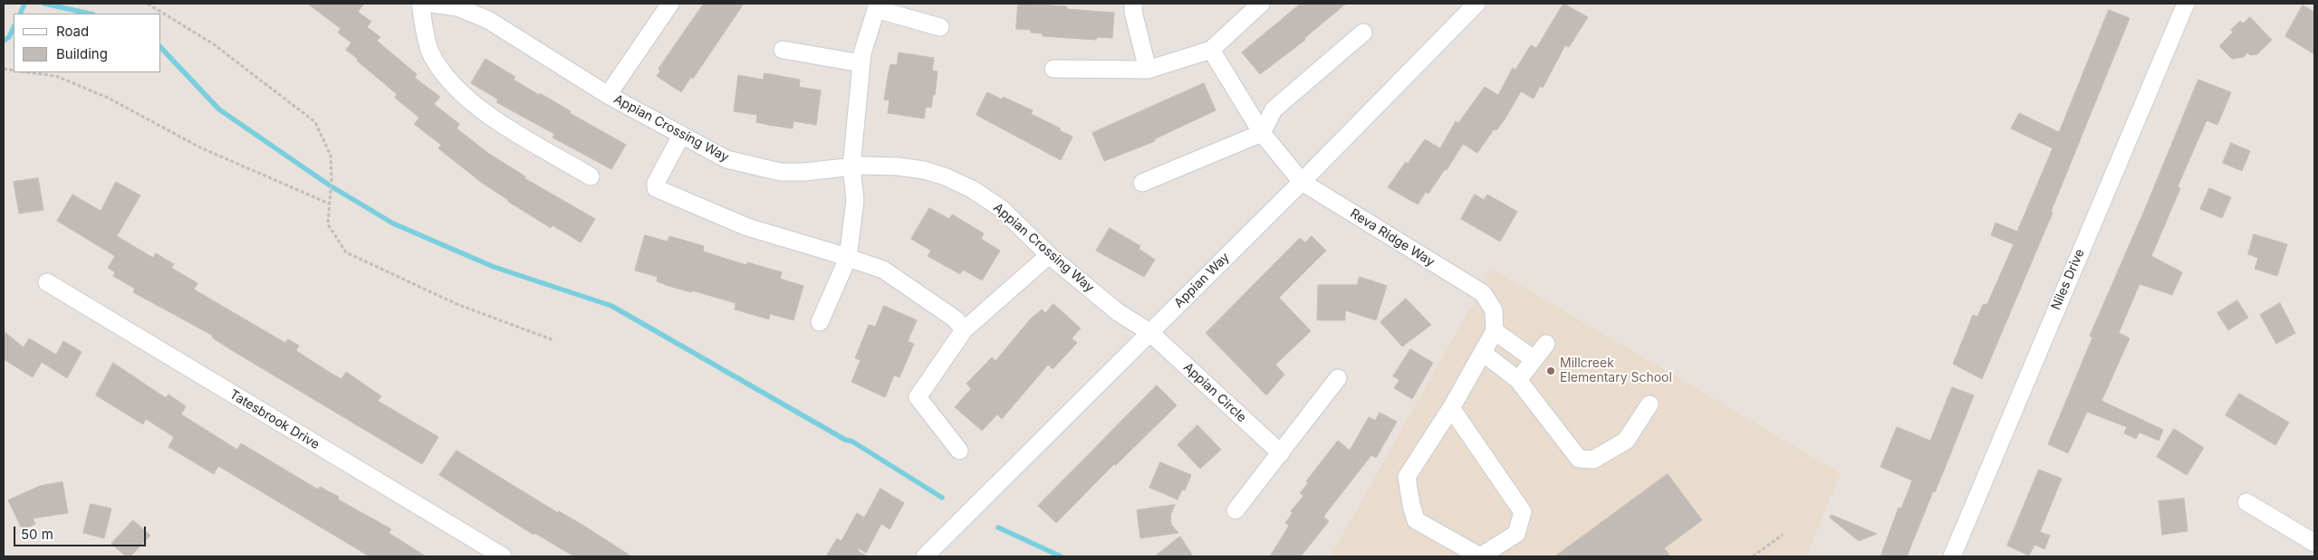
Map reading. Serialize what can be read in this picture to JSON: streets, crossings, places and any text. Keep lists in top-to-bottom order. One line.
{"streets":{"street":["Appian Crossing Way","Reva Ridge Way","Niles Drive","Appian Way","Appian Circle","Tatesbrook Drive"]},"crossings":[["Appian Crossing Way","Appian Way"],["Appian Crossing Way","Appian Circle"],["Reva Ridge Way","Appian Way"],["Appian Way","Appian Circle"]],"places":["Millcreek Elementary School"],"legend":["Road","Building"],"scale_bar":"50 m"}
